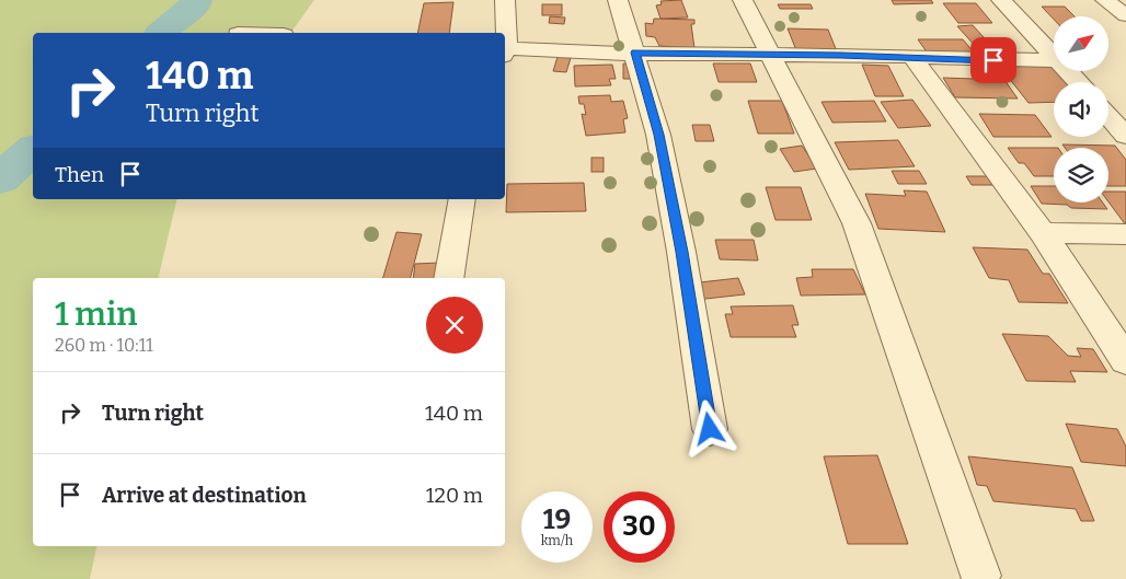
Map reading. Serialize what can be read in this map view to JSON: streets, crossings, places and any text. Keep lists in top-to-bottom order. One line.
{"north":"top right","page":{"turn":["140 m","Turn right"],"then":"Then","heading":["1 min","260 m · 10:11"],"list":[{"name":"Turn right","value":"140 m"},{"name":"Arrive at destination","value":"120 m"}],"speed":"19 km/h","limit":"30"}}
